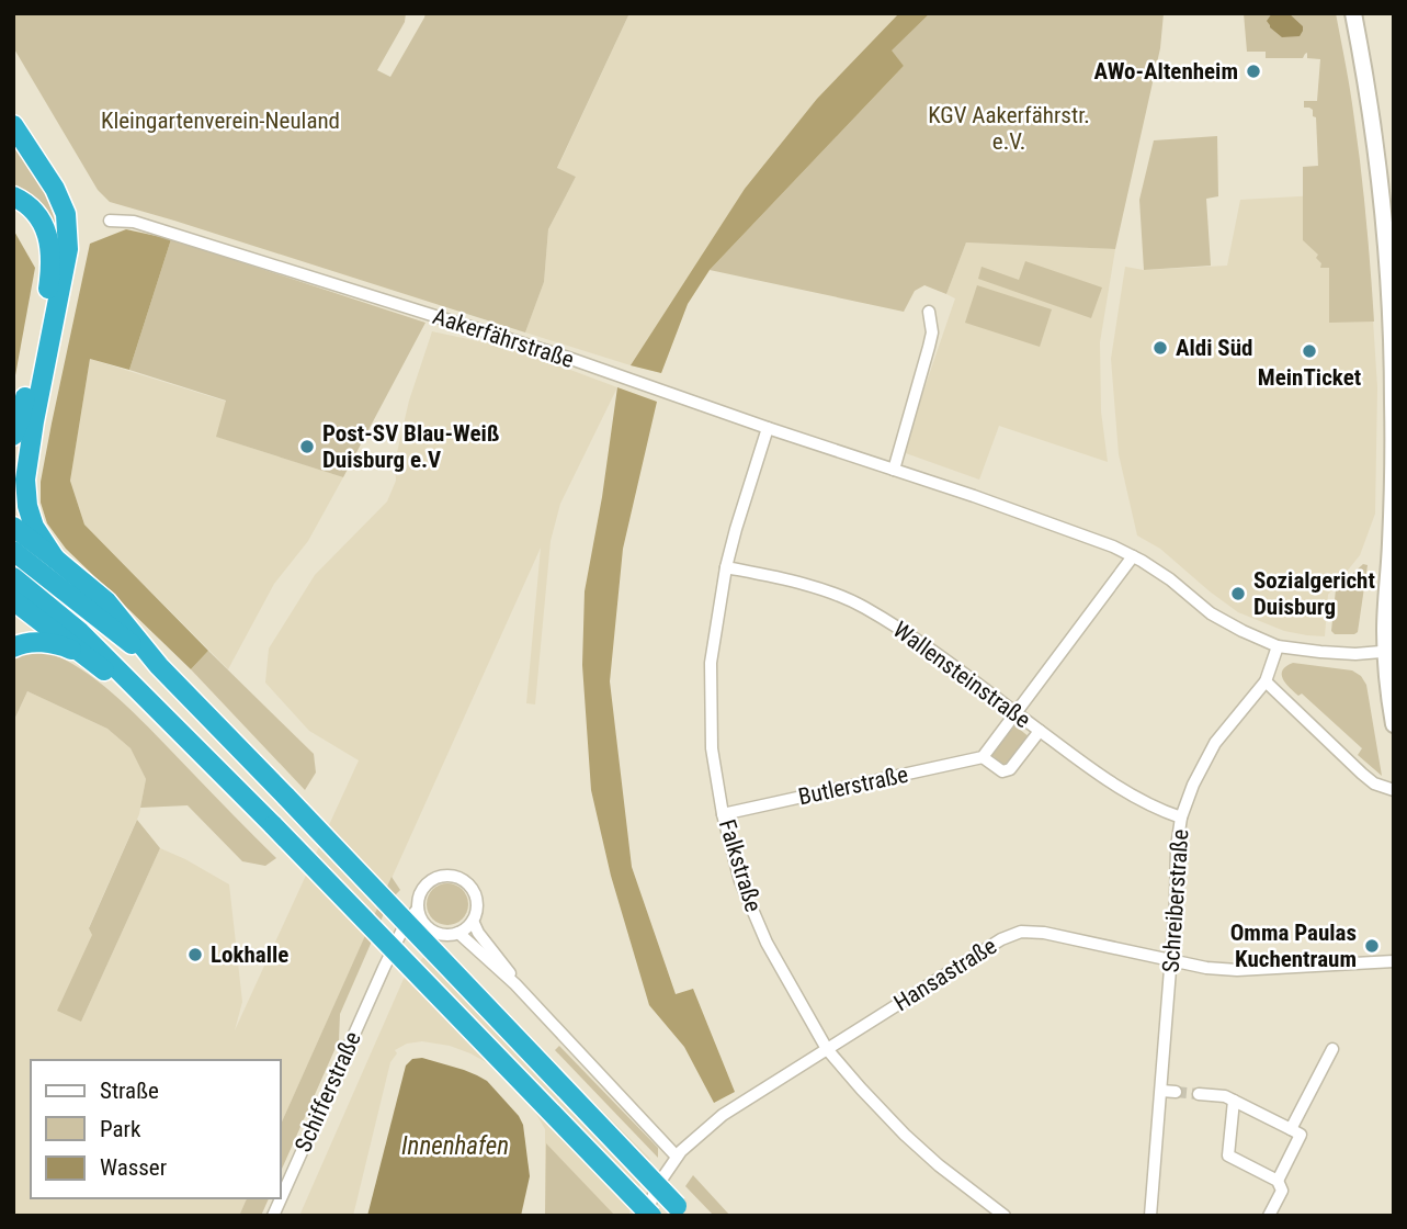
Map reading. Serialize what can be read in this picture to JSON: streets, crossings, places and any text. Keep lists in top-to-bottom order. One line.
{"streets":{"street":["Aakerfährstraße","Wallensteinstraße","Butlerstraße","Falkstraße","Schreiberstraße","Hansastraße","Schifferstraße"]},"crossings":[["Aakerfährstraße","Falkstraße"],["Aakerfährstraße","Schreiberstraße"],["Wallensteinstraße","Butlerstraße"],["Wallensteinstraße","Falkstraße"],["Wallensteinstraße","Schreiberstraße"],["Butlerstraße","Falkstraße"],["Falkstraße","Hansastraße"],["Schreiberstraße","Hansastraße"],["Hansastraße","Schifferstraße"]],"water":["Innenhafen"],"parks":["KGV Aakerfährstr. e.V.","Kleingartenverein-Neuland"],"places":["AWo-Altenheim","Aldi Süd","MeinTicket","Post-SV Blau-Weiß Duisburg e.V","Sozialgericht Duisburg","Omma Paulas Kuchentraum","Lokhalle"],"legend":["Straße","Park","Wasser"]}
